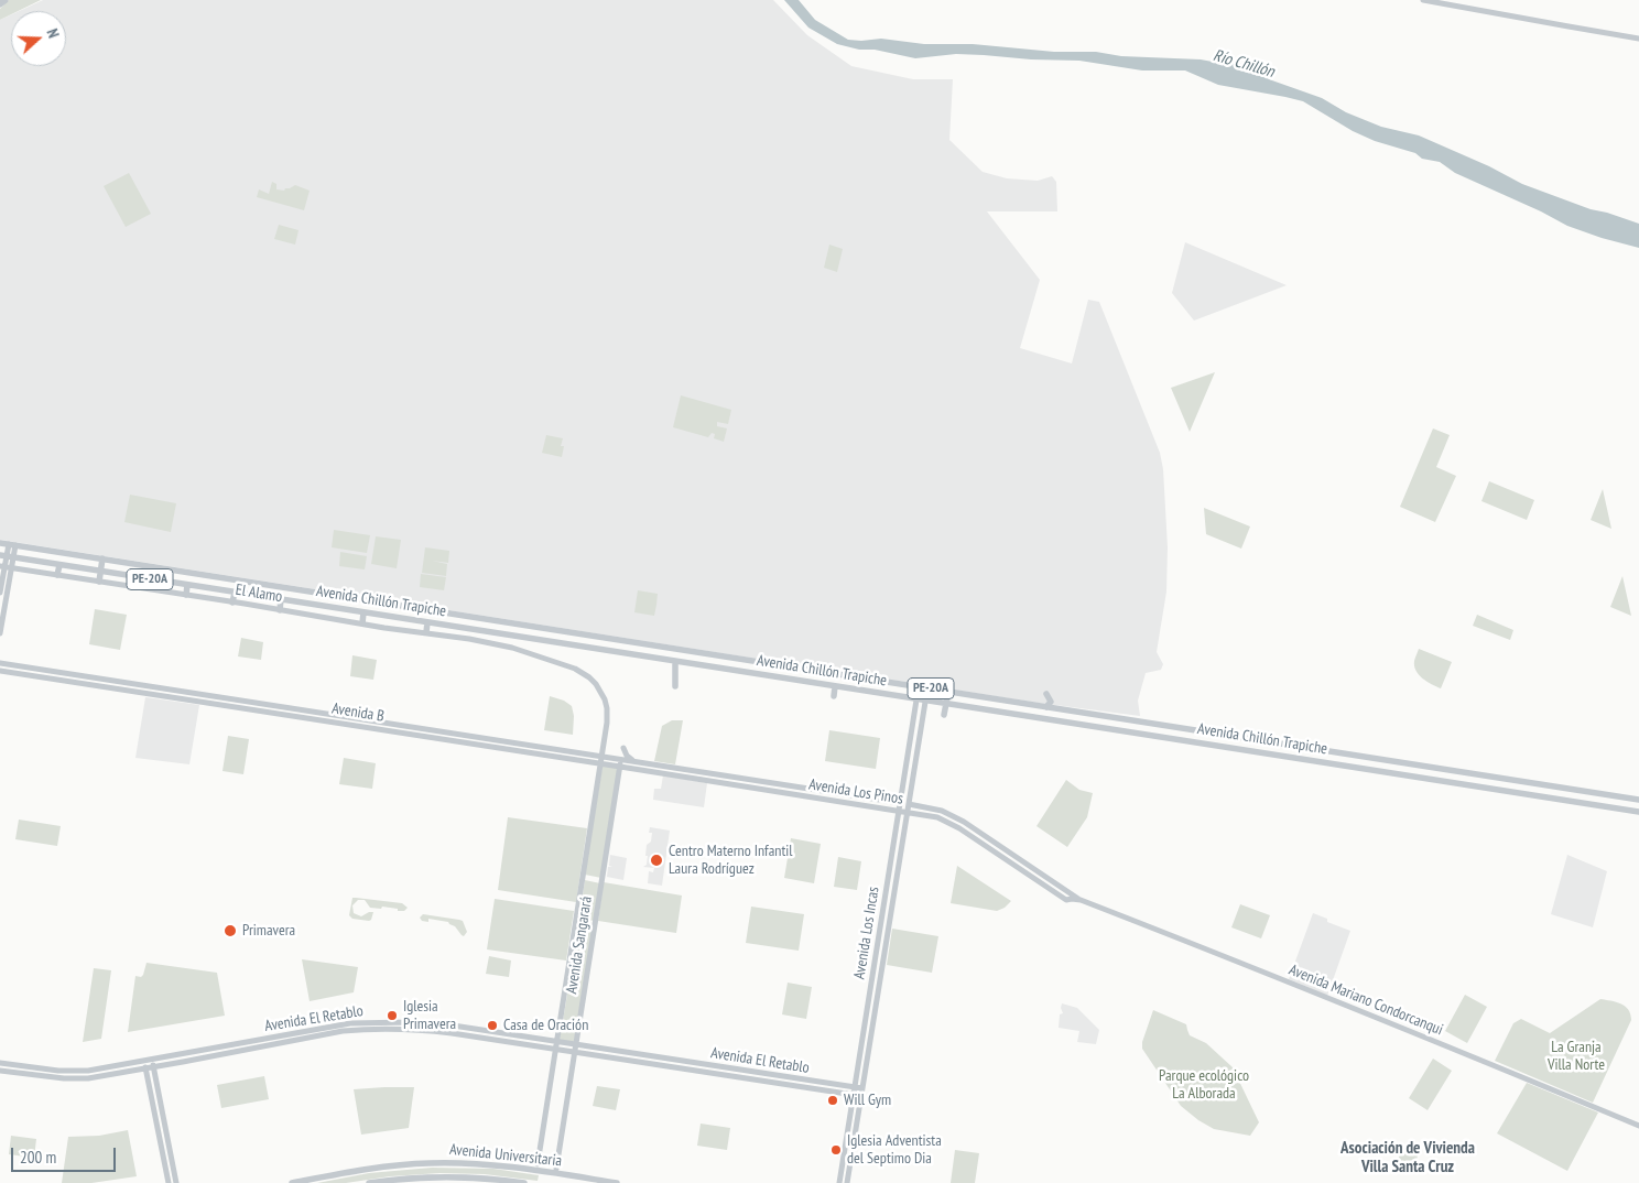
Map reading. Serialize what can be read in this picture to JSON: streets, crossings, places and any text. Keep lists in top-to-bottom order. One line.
{"streets":{"main road":["PE-20A","Avenida Chillón Trapiche","Avenida Universitaria"],"street":["El Alamo","Avenida B","Avenida Los Pinos","Avenida Los Incas","Avenida Sangarará","Avenida Mariano Condorcanqui","Avenida El Retablo"]},"crossings":[["El Alamo","Avenida B"],["El Alamo","Avenida Sangarará"],["Avenida Chillón Trapiche","Avenida Los Incas"],["Avenida B","Avenida Los Pinos"],["Avenida B","Avenida Sangarará"],["Avenida Los Pinos","Avenida Los Incas"],["Avenida Los Pinos","Avenida Sangarará"],["Avenida Los Pinos","Avenida Mariano Condorcanqui"],["Avenida Los Incas","Avenida El Retablo"],["Avenida Sangarará","Avenida El Retablo"]],"districts":["Asociación de Vivienda Villa Santa Cruz"],"water":["Río Chillón"],"parks":["La Granja Villa Norte","Parque ecológico La Alborada"],"places":["Centro Materno Infantil Laura Rodríguez","Primavera","Iglesia Primavera","Casa de Oración","Will Gym","Iglesia Adventista del Septimo Dia"],"scale_bar":"200 m","north":"right"}
